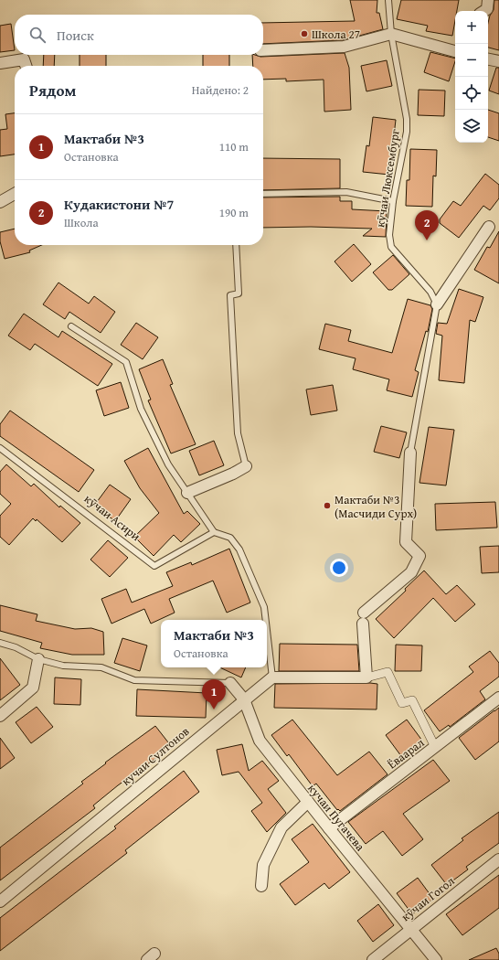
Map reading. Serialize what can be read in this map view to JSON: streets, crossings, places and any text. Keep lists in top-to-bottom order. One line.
{"streets":{"street":["Ёваарал","кучаи Султонов","кучаи Пугачева","кӯчаи Гогол"],"lane":["кӯчаи Люксембург","кӯчаи Асири"]},"crossings":[["Ёваарал","кучаи Пугачева"],["кучаи Султонов","кучаи Пугачева"],["кучаи Пугачева","кӯчаи Гогол"]],"places":["Школа 27","Мактаби №3 (Масчиди Сурх)"],"page":{"map_buttons":["+","−"],"search":"Поиск","heading":["Рядом","Найдено: 2"],"list":[{"mark":"1","name":"Мактаби №3","note":"Остановка","value":"110 m"},{"mark":"2","name":"Кудакистони №7","note":"Школа","value":"190 m"}],"pins":["2","1"],"popup":["Мактаби №3","Остановка"]}}
